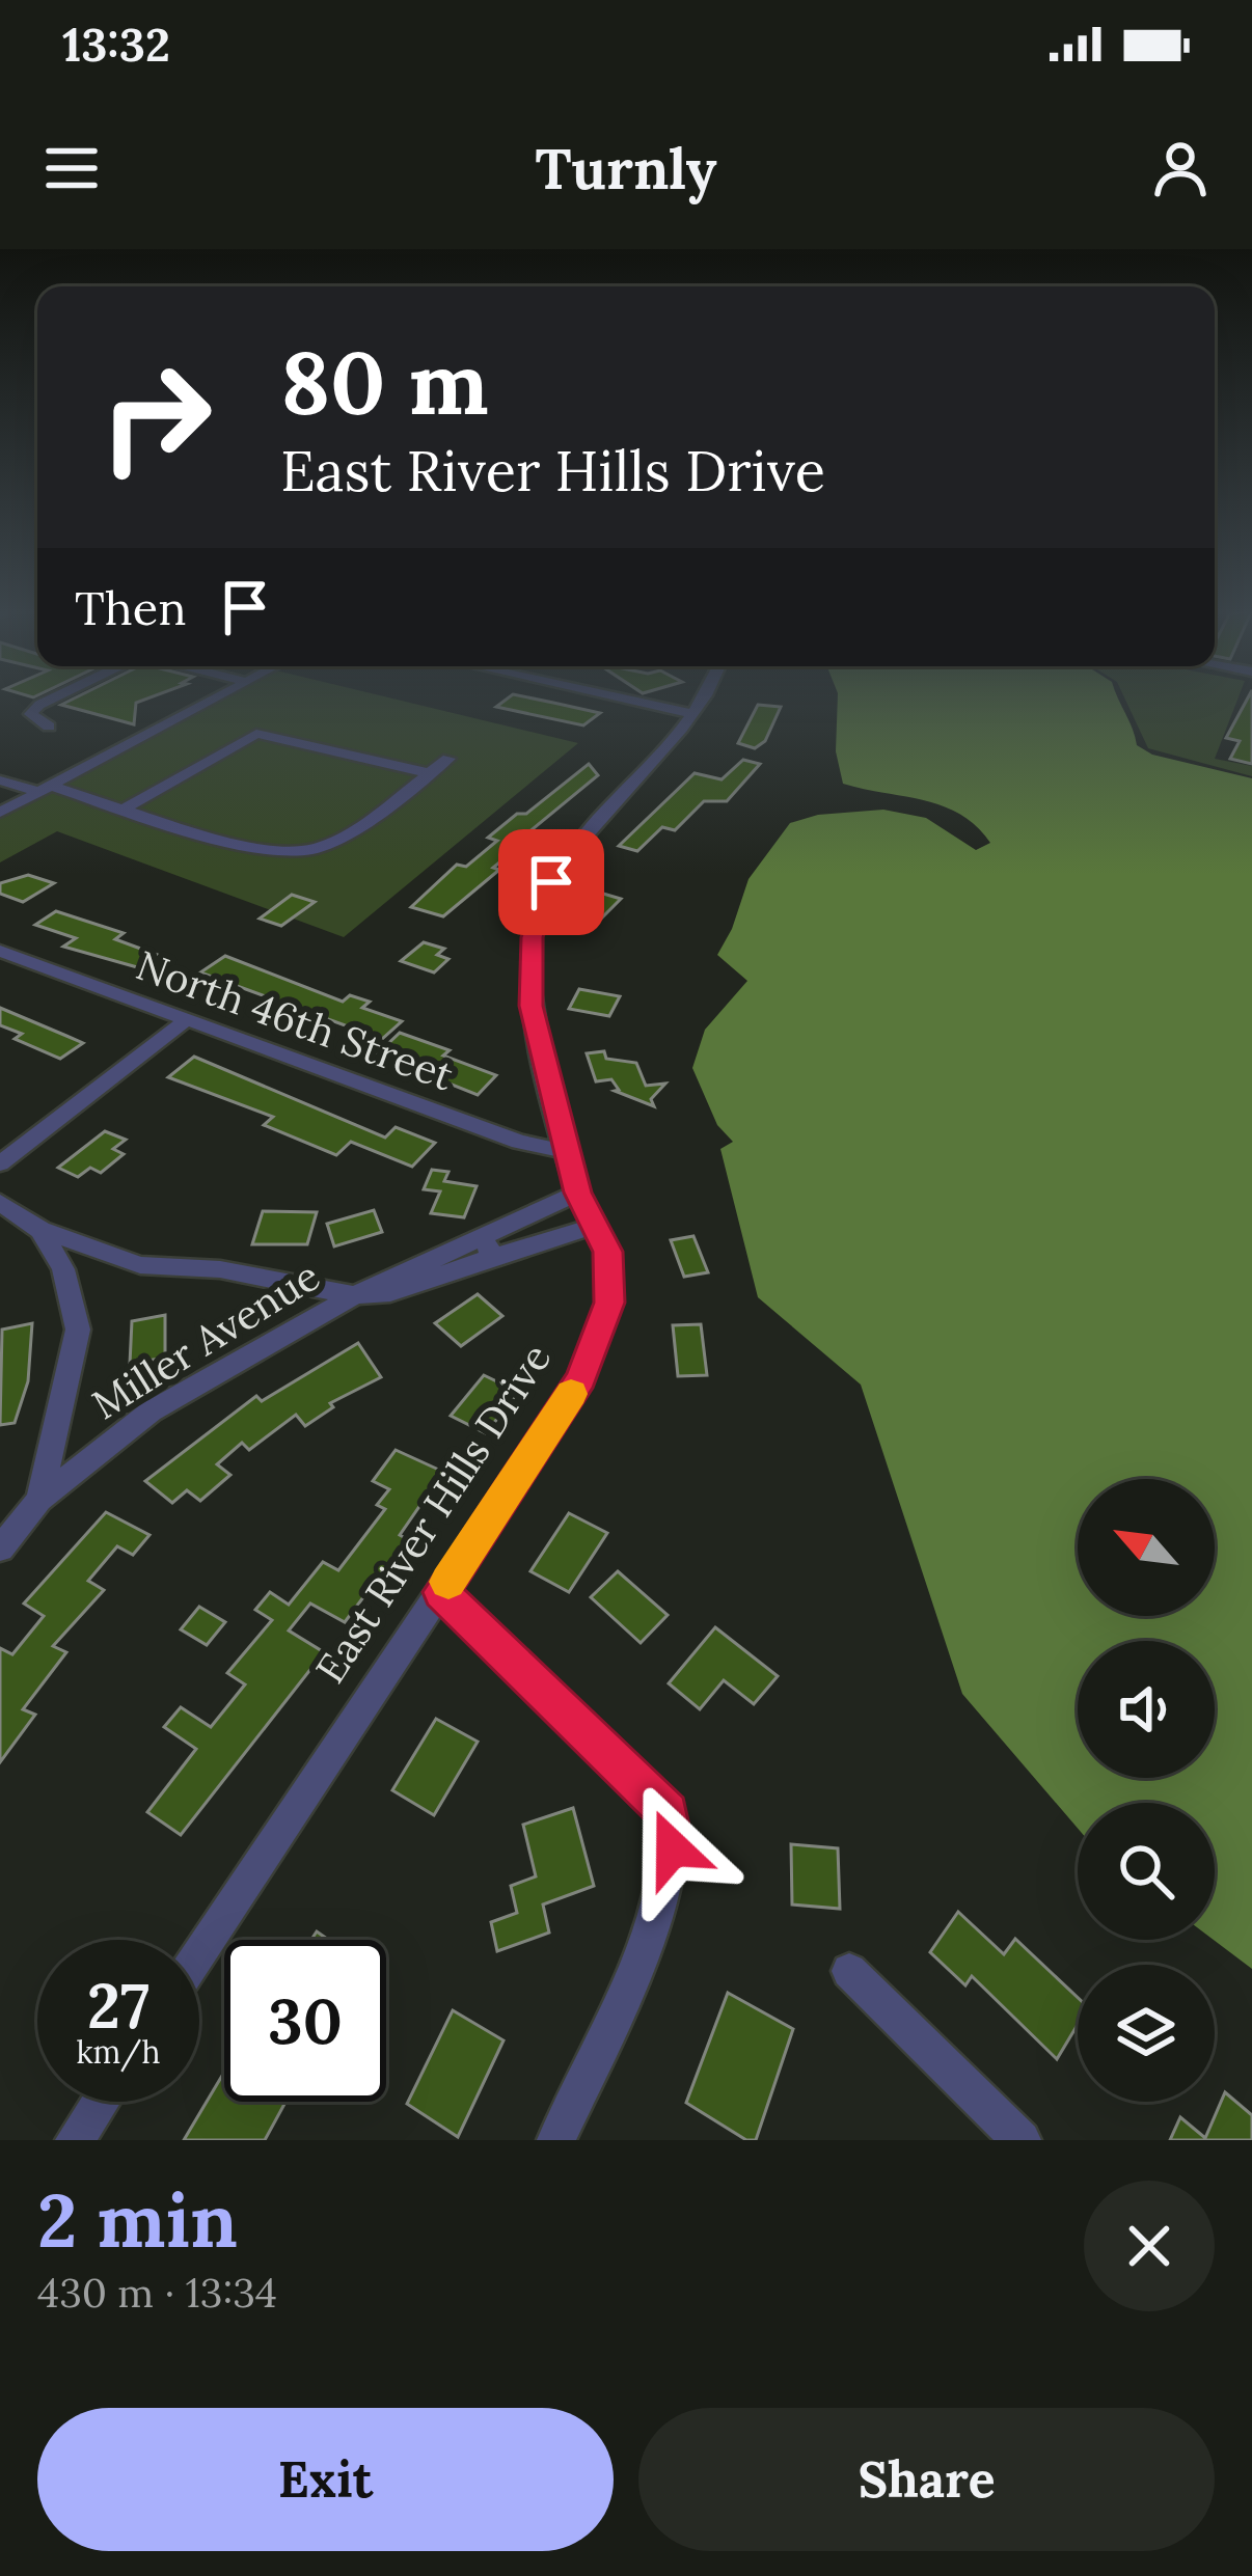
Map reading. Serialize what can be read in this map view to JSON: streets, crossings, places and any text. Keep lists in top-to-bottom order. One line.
{"streets":{"street":["North 46th Street","Miller Avenue","East River Hills Drive"]},"crossings":[["North 46th Street","East River Hills Drive"]],"north":"top left","page":{"status":"13:32","header":"Turnly","turn":["80 m","East River Hills Drive"],"then":"Then","speed":"27 km/h","limit":"30","heading":["2 min","430 m · 13:34"],"buttons":["Exit","Share"]}}
